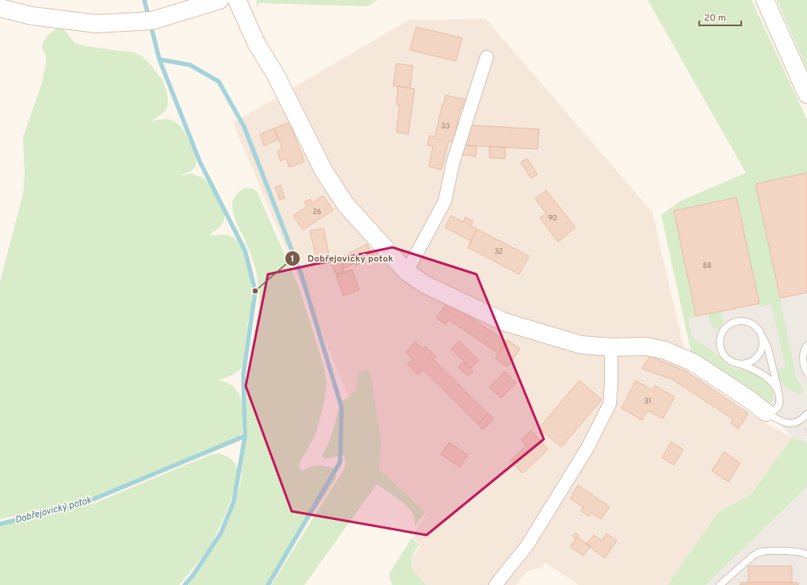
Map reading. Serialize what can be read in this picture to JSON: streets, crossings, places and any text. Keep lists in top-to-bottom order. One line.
{"water":["Dobřejovický potok"],"places":["Dobřejovický potok"],"house_numbers":["33","26","90","32","88","31"],"scale_bar":"20 m"}
